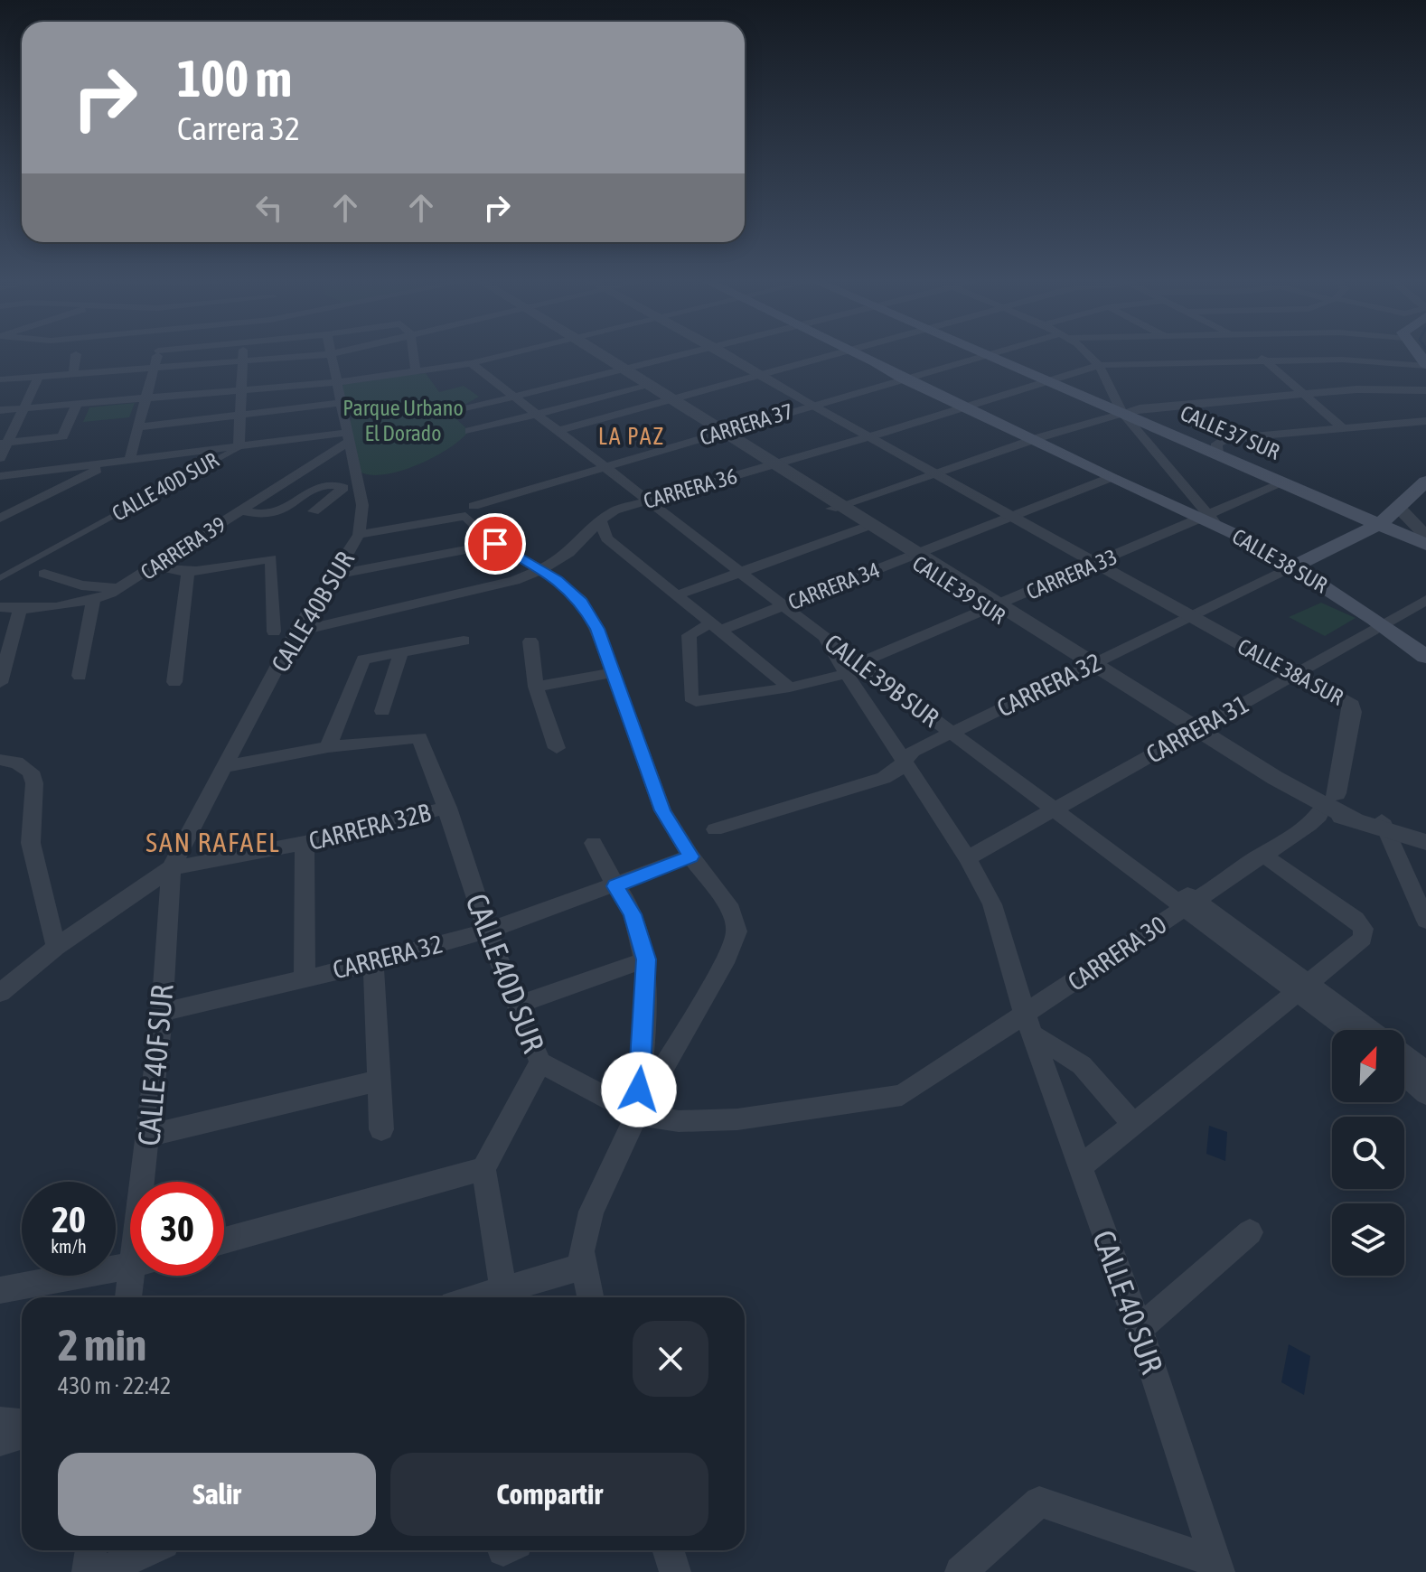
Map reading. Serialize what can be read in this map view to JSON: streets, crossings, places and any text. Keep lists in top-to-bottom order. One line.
{"streets":{"main road":["CALLE 37 SUR","CALLE 38 SUR","CARRERA 32"],"street":["CARRERA 37","CALLE 40D SUR","CARRERA 36","CARRERA 39","CARRERA 33","CARRERA 34","CALLE 39 SUR","CALLE 40B SUR","CALLE 38A SUR","CALLE 39B SUR","CARRERA 31","CARRERA 32B","CARRERA 30","CALLE 40F SUR","CALLE 40 SUR"]},"crossings":[["CARRERA 37","CALLE 37 SUR"],["CARRERA 37","CALLE 38 SUR"],["CARRERA 37","CALLE 39 SUR"],["CARRERA 37","CALLE 40B SUR"],["CARRERA 37","CALLE 38A SUR"],["CARRERA 37","CALLE 39B SUR"],["CALLE 37 SUR","CARRERA 36"],["CALLE 37 SUR","CARRERA 33"],["CALLE 37 SUR","CARRERA 32"],["CALLE 40D SUR","CARRERA 32"],["CALLE 40D SUR","CARRERA 32B"],["CARRERA 36","CALLE 38 SUR"],["CARRERA 36","CALLE 39 SUR"],["CARRERA 36","CALLE 40B SUR"],["CARRERA 36","CALLE 38A SUR"],["CARRERA 36","CALLE 39B SUR"],["CARRERA 39","CALLE 40B SUR"],["CALLE 38 SUR","CARRERA 33"],["CALLE 38 SUR","CARRERA 34"],["CALLE 38 SUR","CARRERA 32"],["CALLE 38 SUR","CARRERA 31"],["CARRERA 33","CARRERA 34"],["CARRERA 33","CALLE 39 SUR"],["CARRERA 33","CALLE 38A SUR"],["CARRERA 33","CALLE 39B SUR"],["CARRERA 33","CALLE 40 SUR"],["CARRERA 34","CALLE 39 SUR"],["CARRERA 34","CALLE 38A SUR"],["CARRERA 34","CALLE 39B SUR"],["CALLE 39 SUR","CALLE 38A SUR"],["CALLE 39 SUR","CARRERA 32"],["CALLE 39 SUR","CARRERA 31"],["CALLE 39 SUR","CARRERA 30"],["CALLE 40B SUR","CARRERA 32B"],["CALLE 40B SUR","CALLE 40F SUR"],["CALLE 38A SUR","CARRERA 32"],["CALLE 38A SUR","CARRERA 31"],["CALLE 38A SUR","CARRERA 30"],["CALLE 39B SUR","CARRERA 32"],["CALLE 39B SUR","CARRERA 31"],["CALLE 39B SUR","CARRERA 30"],["CALLE 39B SUR","CALLE 40 SUR"],["CARRERA 32","CALLE 40F SUR"],["CARRERA 32","CALLE 40 SUR"],["CARRERA 31","CALLE 40 SUR"],["CARRERA 32B","CALLE 40F SUR"],["CARRERA 30","CALLE 40 SUR"]],"districts":["LA PAZ","SAN RAFAEL"],"parks":["Parque Urbano El Dorado"],"north":"top right","page":{"turn":["100 m","Carrera 32"],"speed":"20 km/h","limit":"30","heading":["2 min","430 m · 22:42"],"buttons":["Salir","Compartir"]}}
